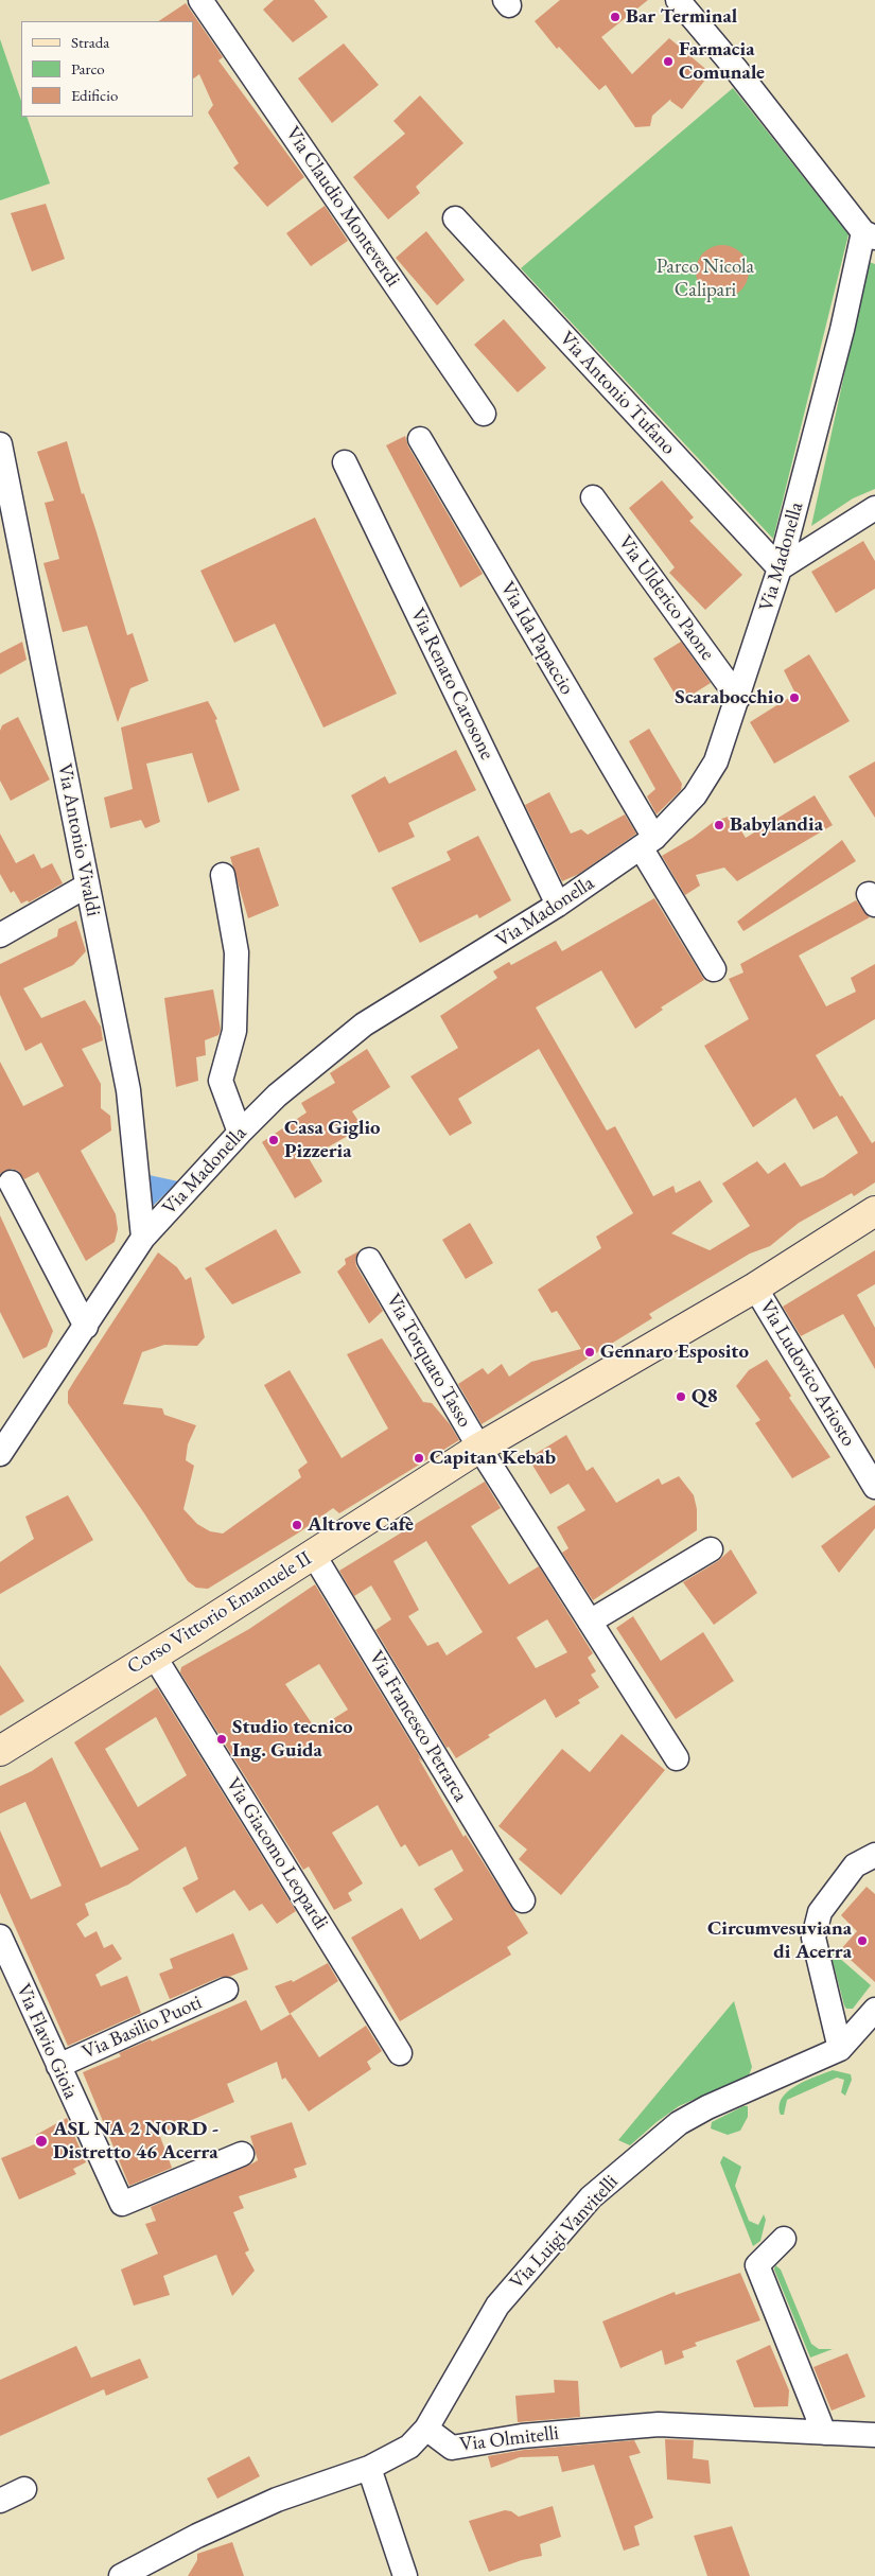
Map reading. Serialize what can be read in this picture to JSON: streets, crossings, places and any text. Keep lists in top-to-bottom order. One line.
{"streets":{"main road":["Corso Vittorio Emanuele II"],"street":["Via Claudio Monteverdi","Via Antonio Tufano","Via Madonella","Via Ulderico Paone","Via Ida Papaccio","Via Renato Carosone","Via Antonio Vivaldi","Via Torquato Tasso","Via Ludovico Ariosto","Via Francesco Petrarca","Via Giacomo Leopardi","Via Basilio Puoti","Via Flavio Gioia","Via Luigi Vanvitelli","Via Olmitelli"]},"crossings":[["Via Antonio Tufano","Via Madonella"],["Via Madonella","Via Ulderico Paone"],["Via Madonella","Via Ida Papaccio"],["Via Madonella","Via Renato Carosone"],["Via Madonella","Via Antonio Vivaldi"],["Via Torquato Tasso","Corso Vittorio Emanuele II"],["Via Ludovico Ariosto","Corso Vittorio Emanuele II"],["Corso Vittorio Emanuele II","Via Francesco Petrarca"],["Corso Vittorio Emanuele II","Via Giacomo Leopardi"],["Via Basilio Puoti","Via Flavio Gioia"],["Via Luigi Vanvitelli","Via Olmitelli"]],"parks":["Parco Nicola Calipari"],"places":["Bar Terminal","Farmacia Comunale","Scarabocchio","Babylandia","Casa Giglio Pizzeria","Gennaro Esposito","Q8","Capitan Kebab","Altrove Cafè","Studio tecnico Ing. Guida","Circumvesuviana di Acerra","ASL NA 2 NORD - Distretto 46 Acerra"],"legend":["Strada","Parco","Edificio"]}
